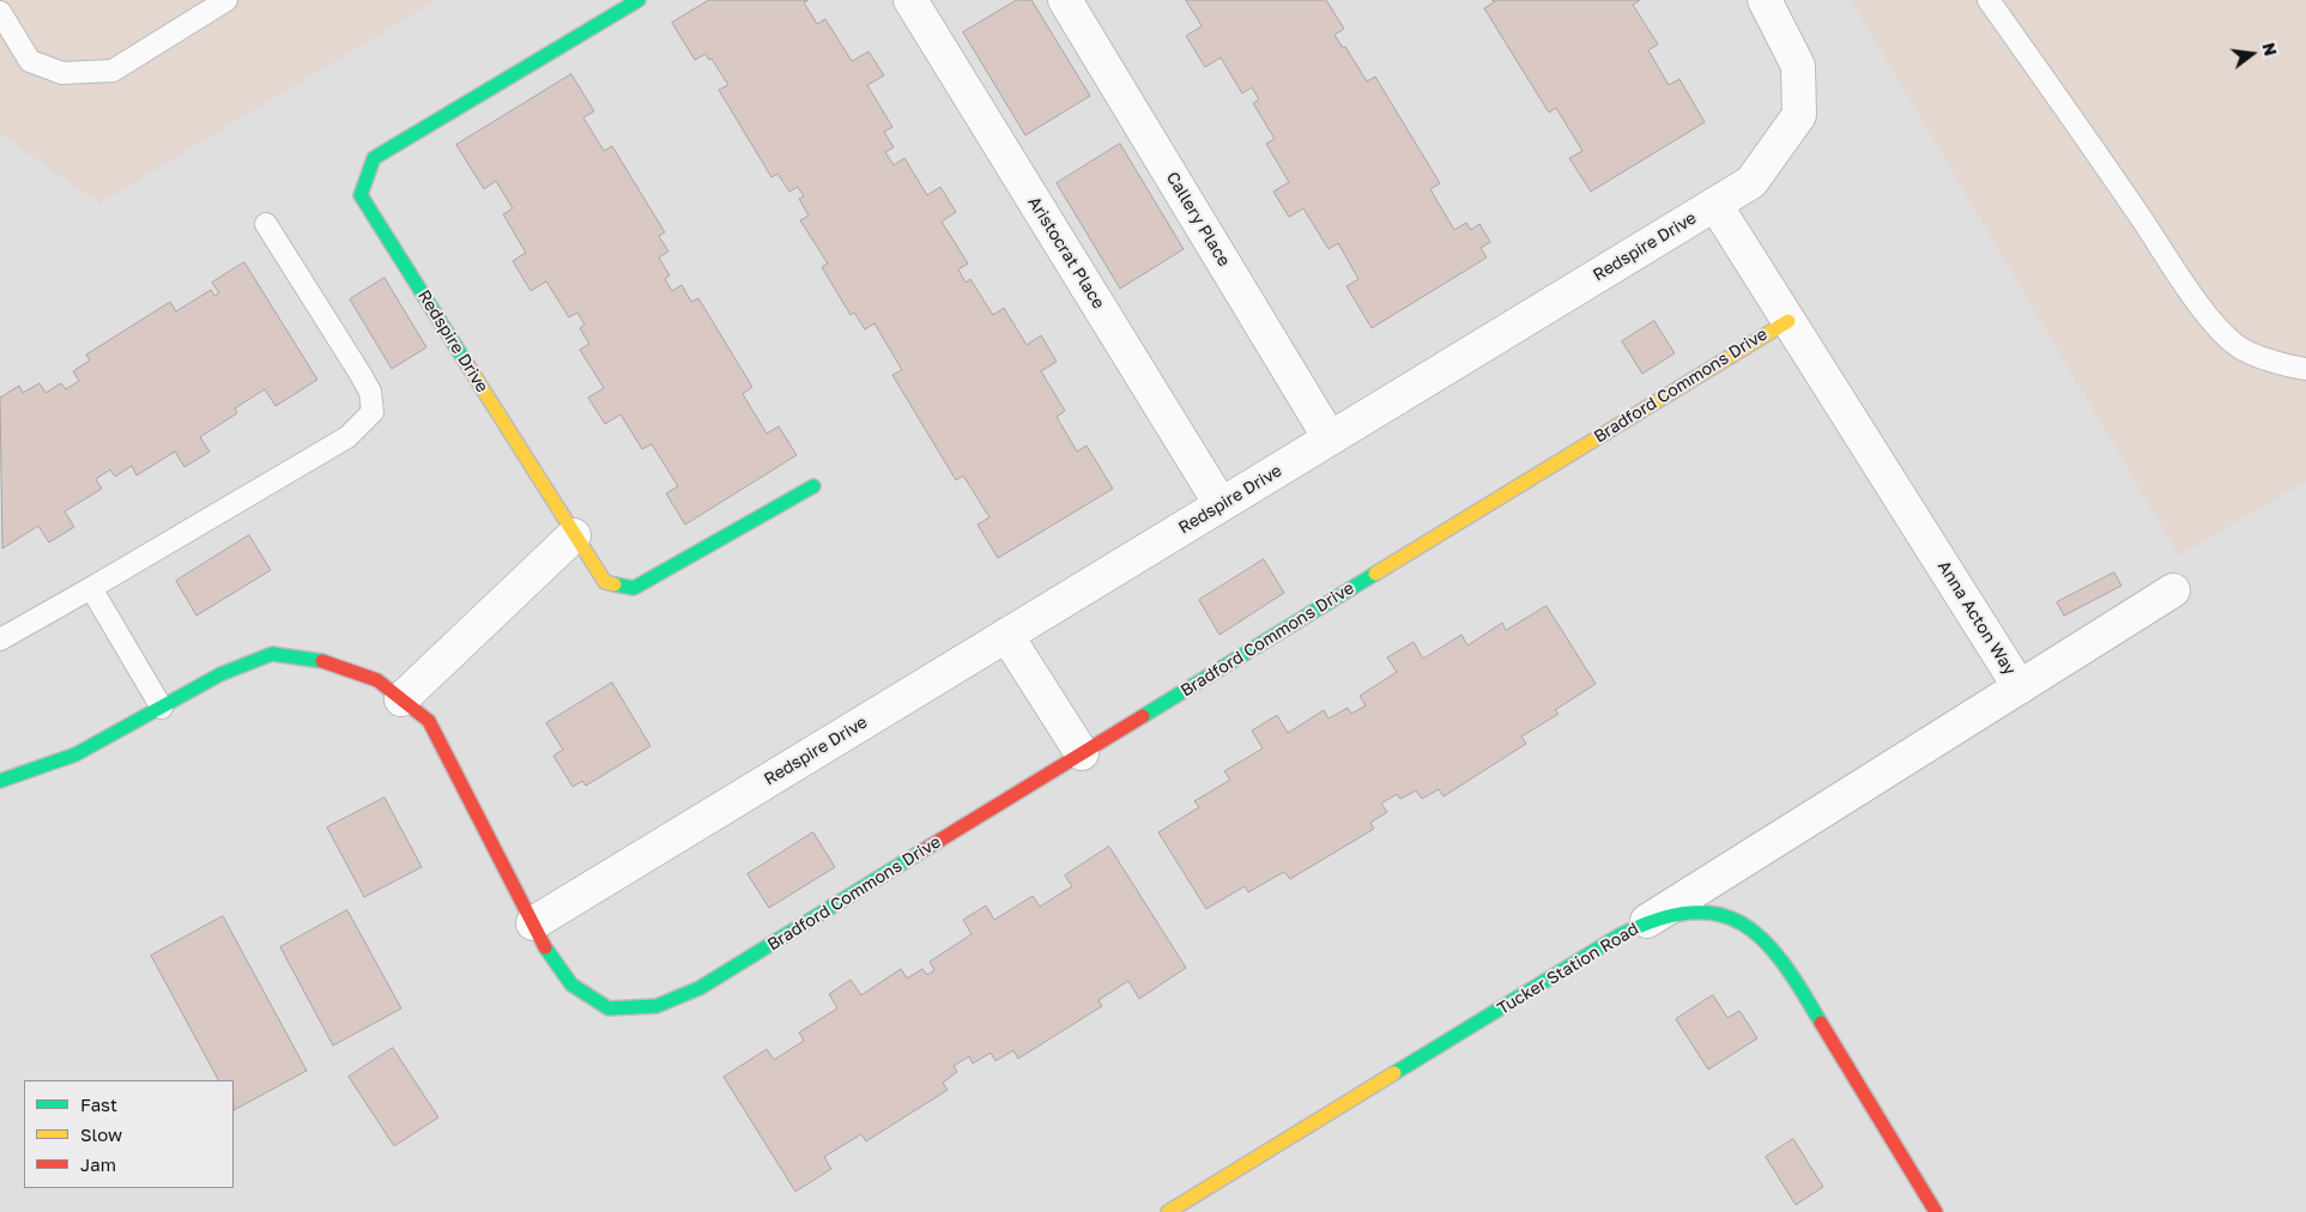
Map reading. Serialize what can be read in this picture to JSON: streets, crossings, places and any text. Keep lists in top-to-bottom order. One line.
{"streets":{"street":["Callery Place","Redspire Drive","Aristocrat Place","Bradford Commons Drive","Anna Acton Way","Tucker Station Road"]},"crossings":[["Callery Place","Redspire Drive"],["Redspire Drive","Aristocrat Place"],["Redspire Drive","Bradford Commons Drive"],["Redspire Drive","Anna Acton Way"],["Bradford Commons Drive","Anna Acton Way"],["Anna Acton Way","Tucker Station Road"]],"legend":["Fast","Slow","Jam"],"north":"right"}
